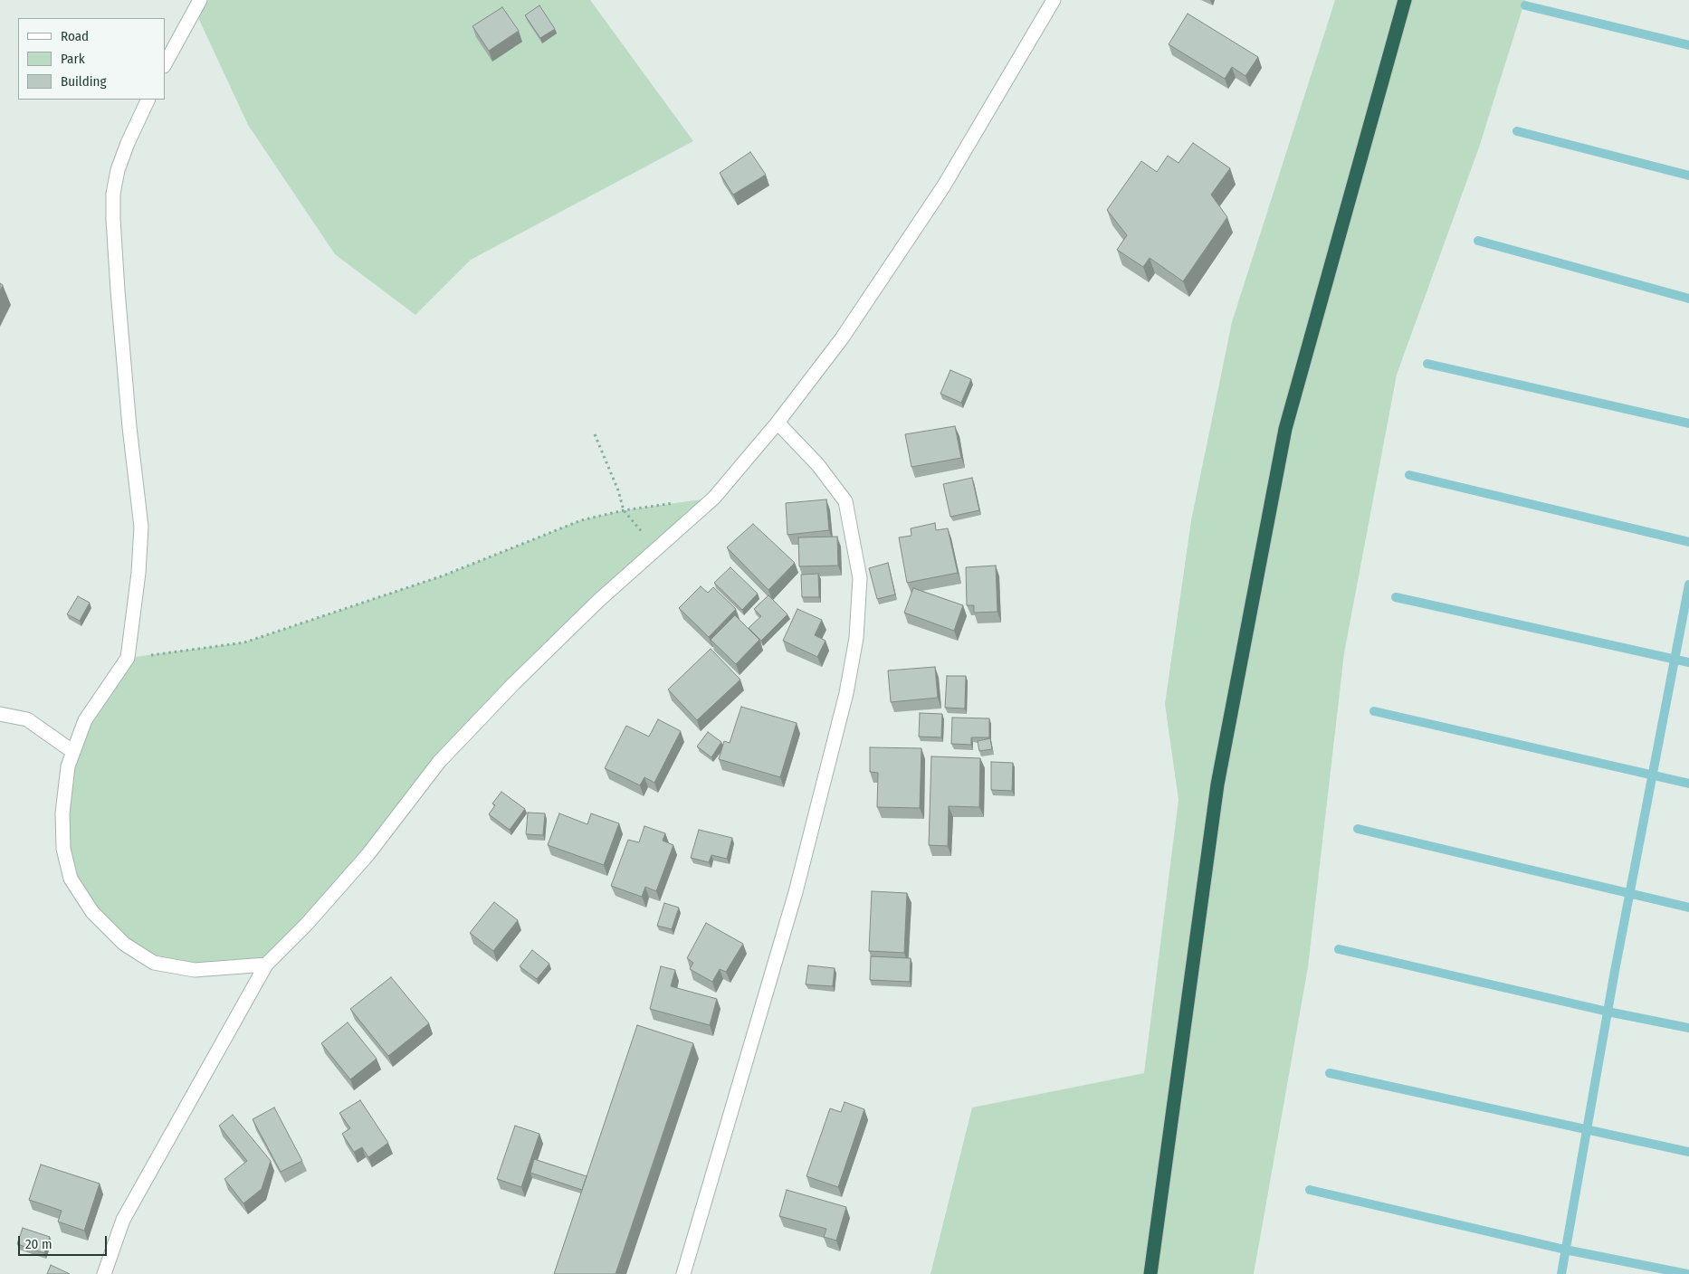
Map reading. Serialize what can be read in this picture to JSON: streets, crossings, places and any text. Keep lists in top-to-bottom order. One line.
{"legend":["Road","Park","Building"],"scale_bar":"20 m"}
